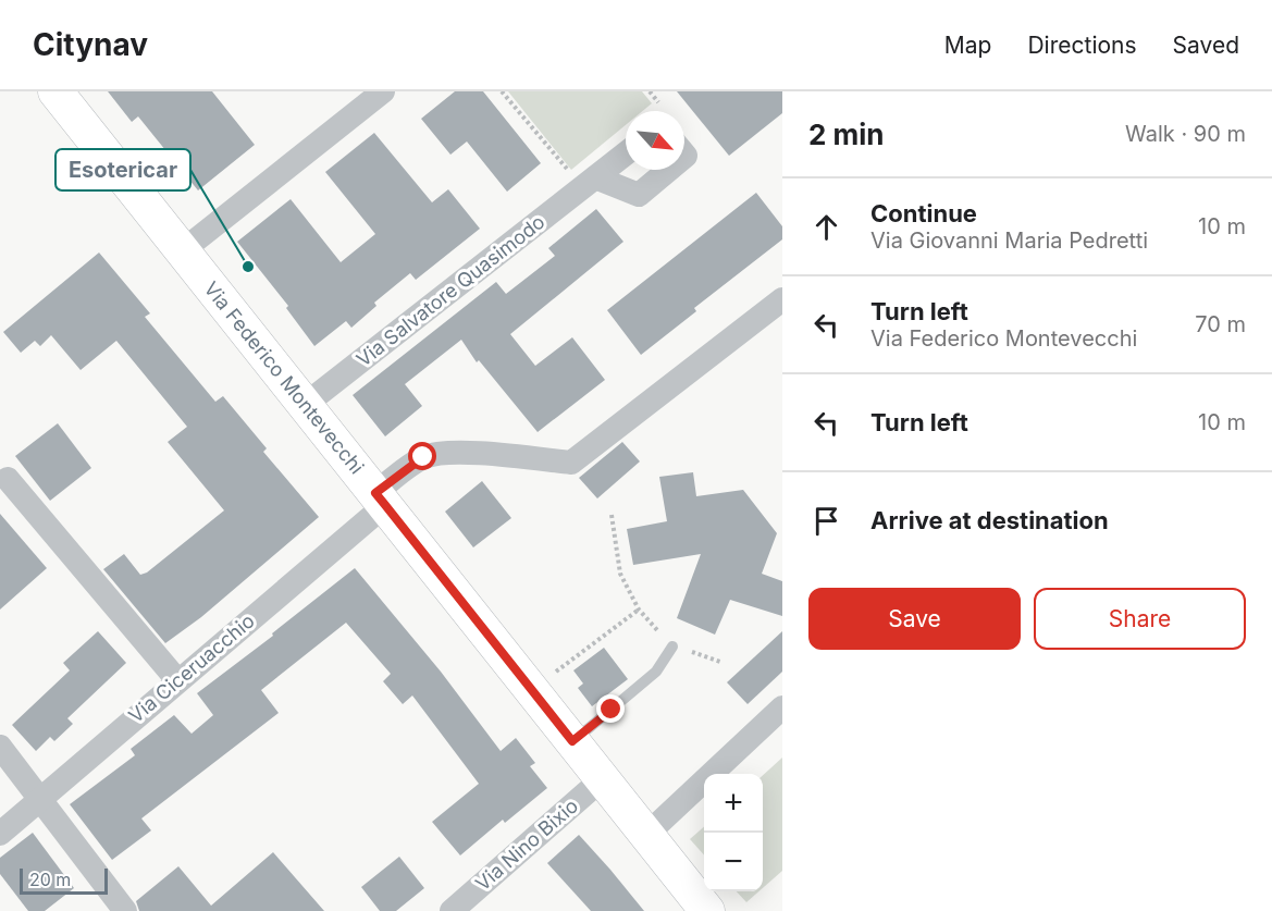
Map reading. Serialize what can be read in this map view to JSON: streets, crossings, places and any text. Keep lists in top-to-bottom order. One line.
{"streets":{"street":["Via Salvatore Quasimodo","Via Federico Montevecchi","Via Ciceruacchio","Via Nino Bixio"]},"crossings":[["Via Salvatore Quasimodo","Via Federico Montevecchi"],["Via Federico Montevecchi","Via Ciceruacchio"],["Via Federico Montevecchi","Via Nino Bixio"]],"places":["Esotericar"],"scale_bar":"20 m","north":"bottom right","page":{"header":"Citynav","nav":["Map","Directions","Saved"],"heading":["2 min","Walk · 90 m"],"list":[["Continue","Via Giovanni Maria Pedretti","10 m"],["Turn left","Via Federico Montevecchi","70 m"],["Turn left","10 m"],"Arrive at destination"],"buttons":["Save","Share"],"map_buttons":["+","−"],"scale":"20 m"}}
